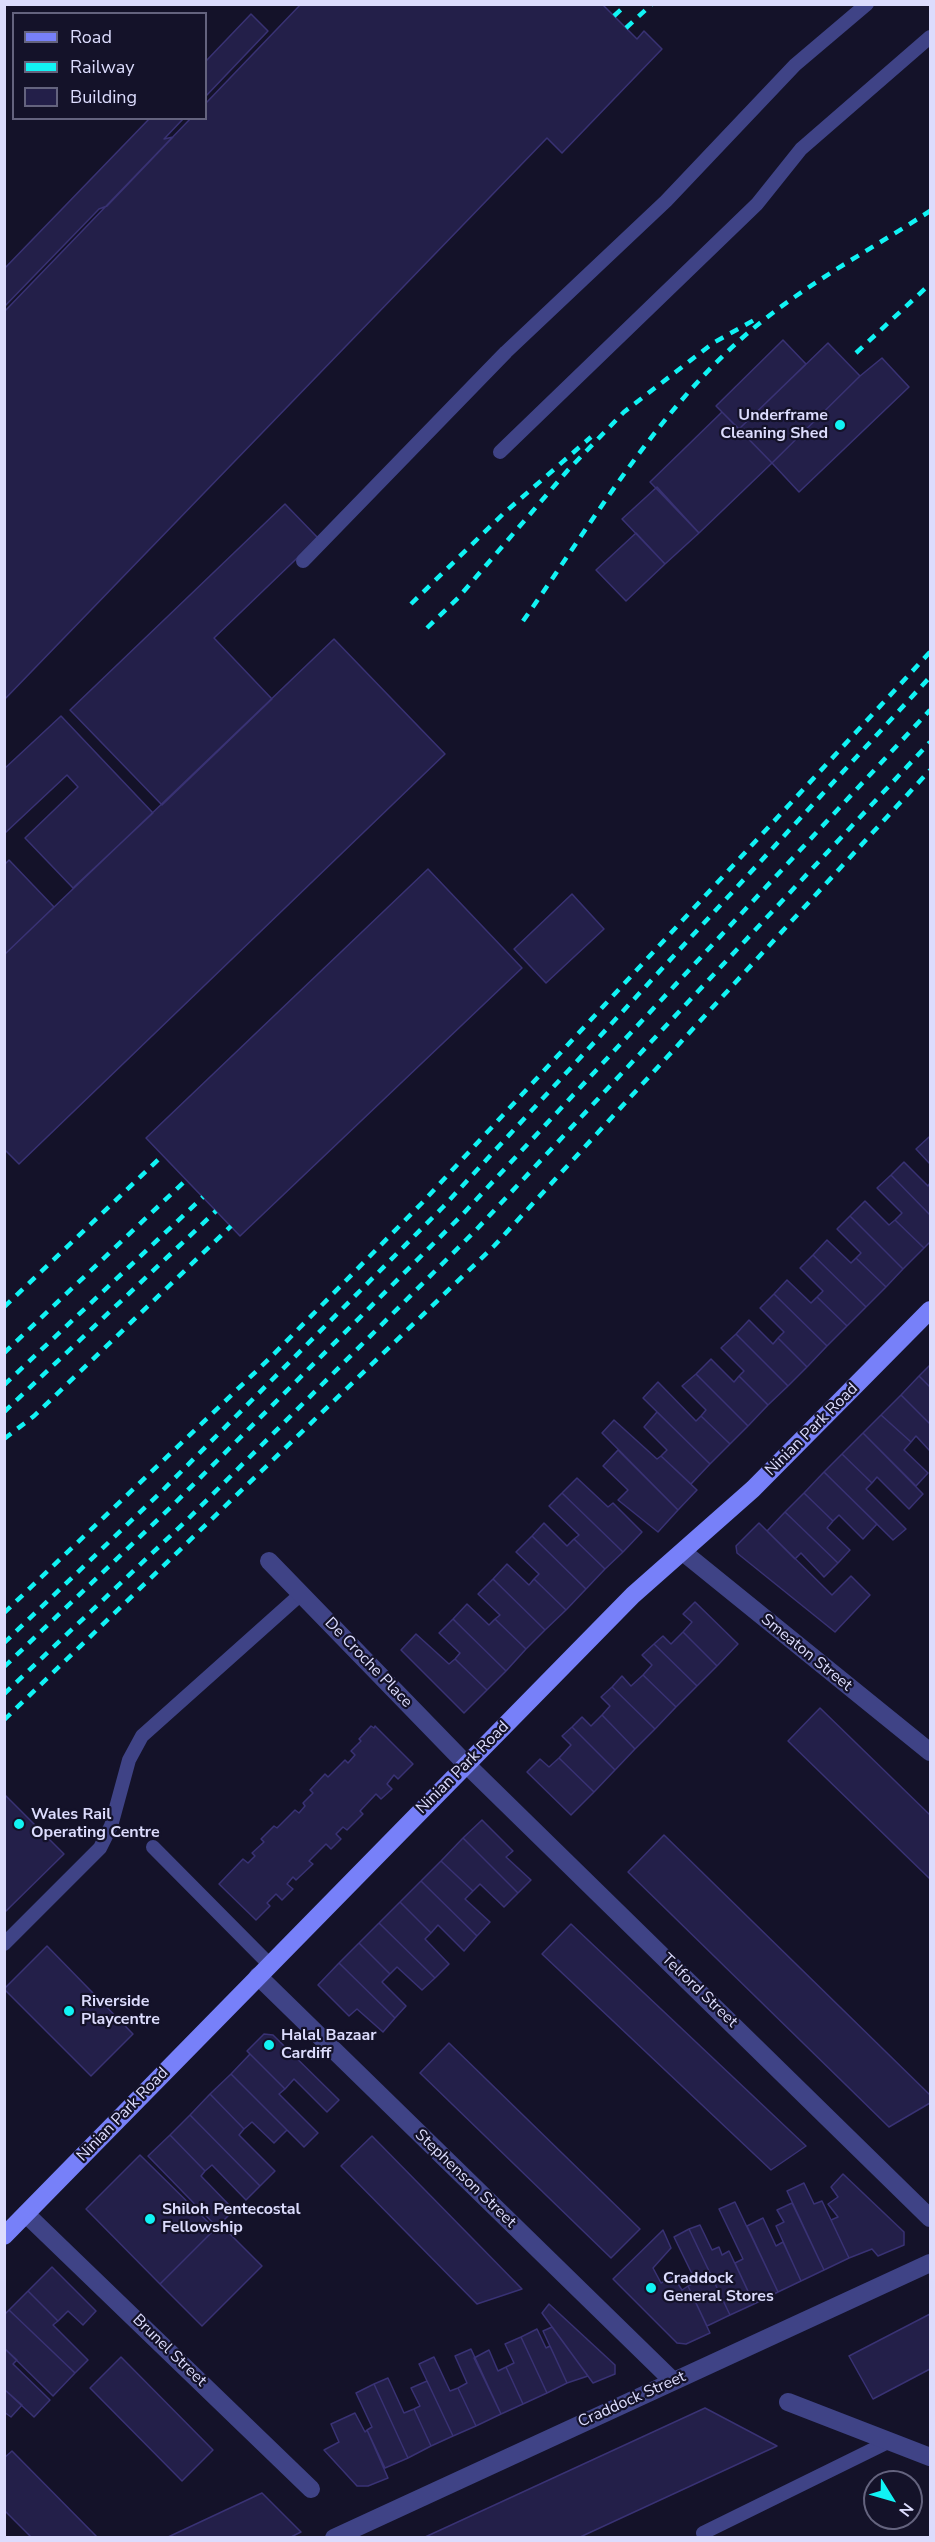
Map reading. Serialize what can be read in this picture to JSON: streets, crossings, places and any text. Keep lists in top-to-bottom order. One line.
{"streets":{"street":["Ninian Park Road","Smeaton Street","De Croche Place","Telford Street","Stephenson Street","Brunel Street","Craddock Street"]},"crossings":[["Ninian Park Road","Smeaton Street"],["Ninian Park Road","De Croche Place"],["Ninian Park Road","Telford Street"],["Ninian Park Road","Stephenson Street"],["Ninian Park Road","Brunel Street"],["De Croche Place","Telford Street"],["Stephenson Street","Craddock Street"]],"places":["Underframe Cleaning Shed","Wales Rail Operating Centre","Riverside Playcentre","Halal Bazaar Cardiff","Shiloh Pentecostal Fellowship","Craddock General Stores"],"legend":["Road","Railway","Building"],"north":"bottom right"}
